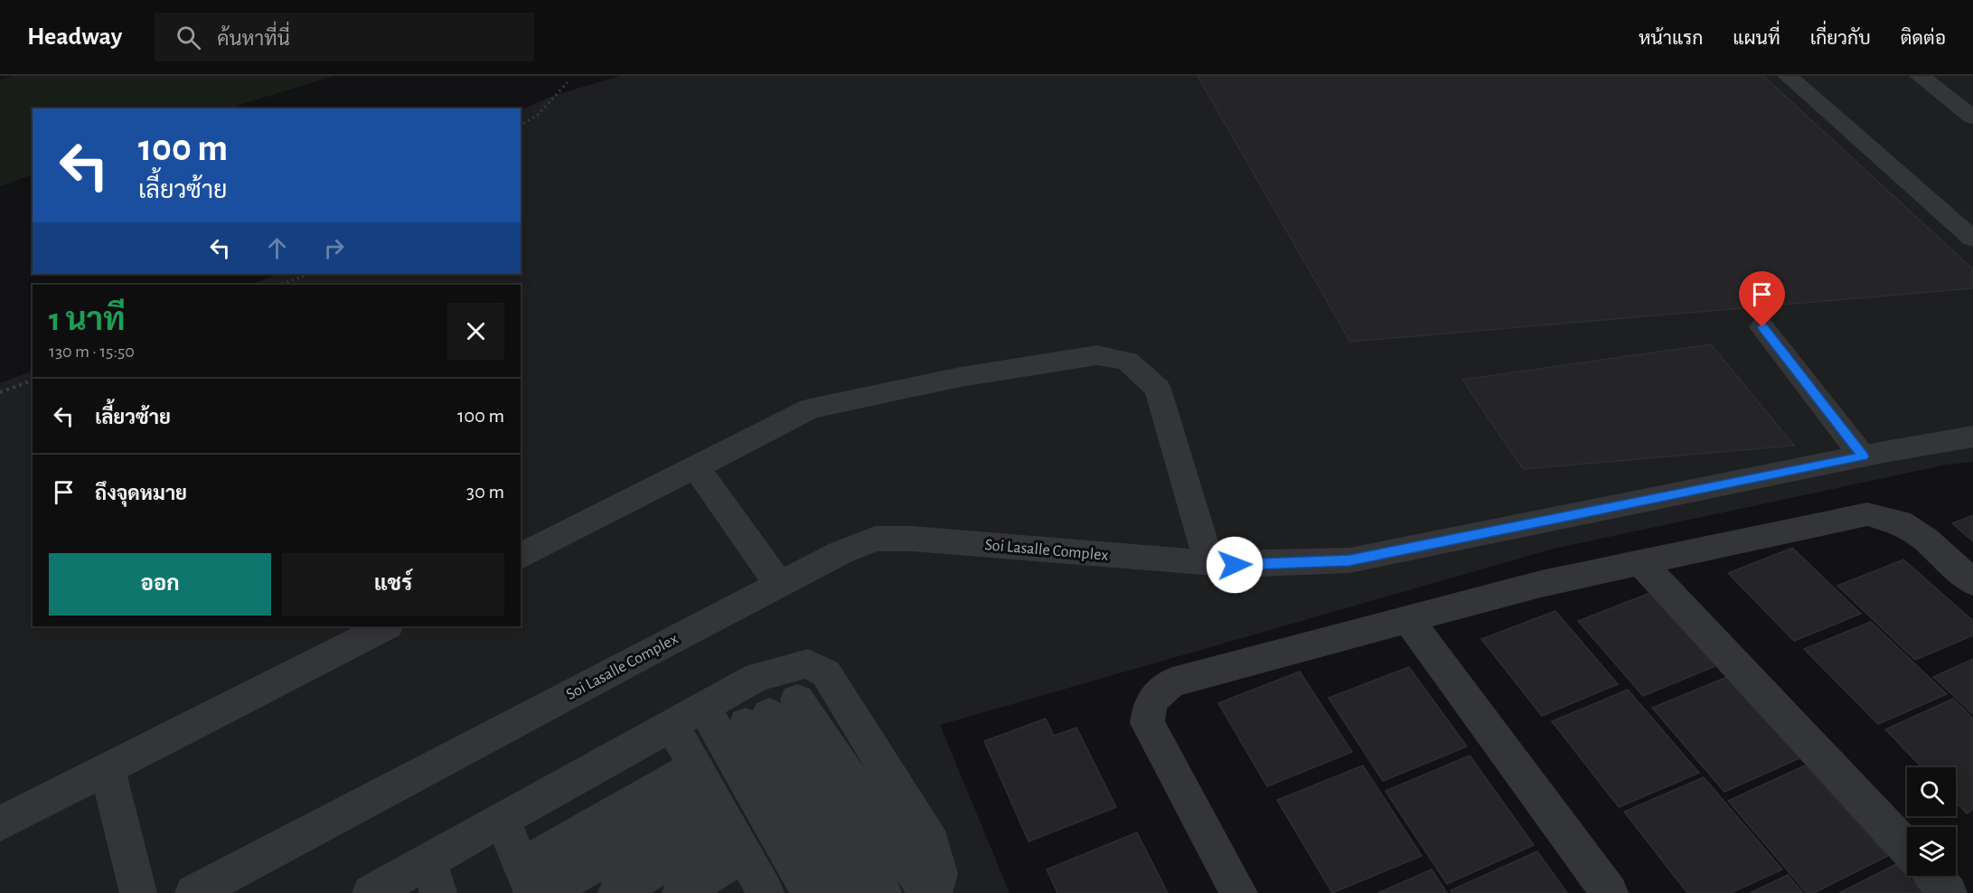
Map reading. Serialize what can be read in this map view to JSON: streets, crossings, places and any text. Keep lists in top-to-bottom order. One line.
{"streets":{"street":["Soi Lasalle Complex"]},"page":{"header":"Headway","search":"ค้นหาที่นี่","nav":["หน้าแรก","แผนที่","เกี่ยวกับ","ติดต่อ"],"turn":["100 m","เลี้ยวซ้าย"],"heading":["1 นาที","130 m · 15:50"],"list":[{"name":"เลี้ยวซ้าย","value":"100 m"},{"name":"ถึงจุดหมาย","value":"30 m"}],"buttons":["ออก","แชร์"]}}
